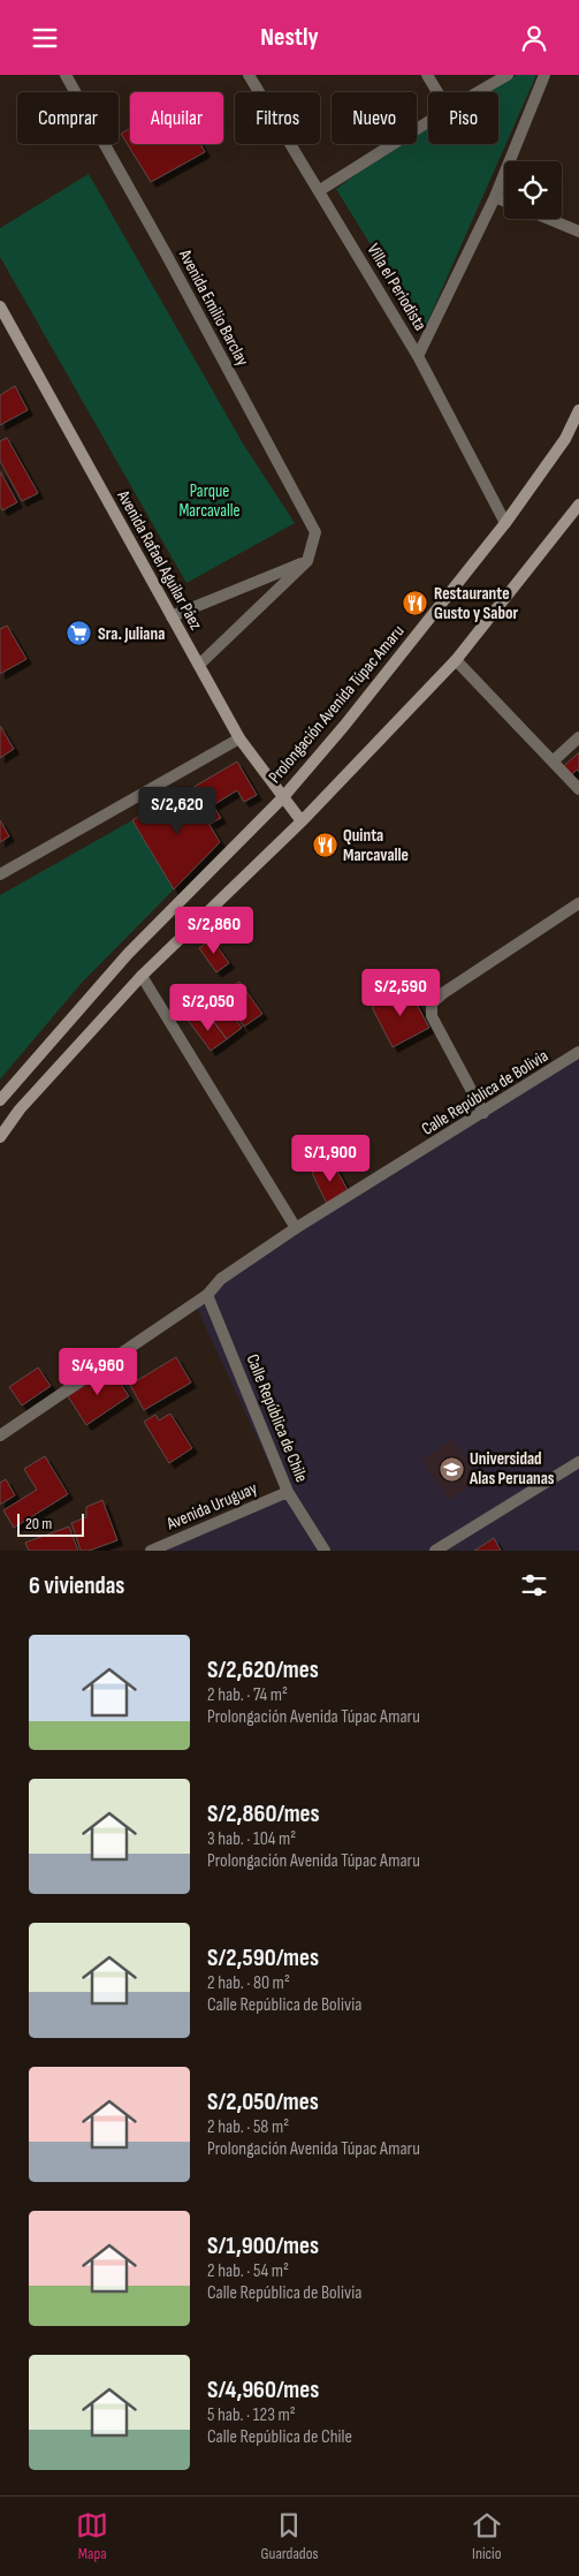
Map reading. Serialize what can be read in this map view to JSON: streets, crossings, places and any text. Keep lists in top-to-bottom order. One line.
{"streets":{"main road":["Avenida Rafael Aguilar Páez","Prolongación Avenida Túpac Amaru"],"street":["Villa el Periodista","Avenida Emilio Barclay","Calle República de Bolivia","Calle República de Chile","Avenida Uruguay"]},"crossings":[["Villa el Periodista","Prolongación Avenida Túpac Amaru"],["Avenida Rafael Aguilar Páez","Prolongación Avenida Túpac Amaru"],["Calle República de Bolivia","Calle República de Chile"],["Calle República de Chile","Avenida Uruguay"]],"parks":["Parque Marcavalle"],"places":{"restaurant":["Restaurante Gusto y Sabor","Quinta Marcavalle"],"supermarket":["Sra. Juliana"],"school or university":["Universidad Alas Peruanas"]},"scale_bar":"20 m","page":{"header":"Nestly","chip":["Comprar","Alquilar","Filtros","Nuevo","Piso"],"price":["S/2,620","S/2,860","S/2,590","S/2,050","S/1,900","S/4,960"],"scale":"20 m","heading":"6 viviendas","list":[{"name":"S/2,620/mes","note":"2 hab. · 74 m² · Prolongación Avenida Túpac Amaru"},{"name":"S/2,860/mes","note":"3 hab. · 104 m² · Prolongación Avenida Túpac Amaru"},{"name":"S/2,590/mes","note":"2 hab. · 80 m² · Calle República de Bolivia"},{"name":"S/2,050/mes","note":"2 hab. · 58 m² · Prolongación Avenida Túpac Amaru"},{"name":"S/1,900/mes","note":"2 hab. · 54 m² · Calle República de Bolivia"},{"name":"S/4,960/mes","note":"5 hab. · 123 m² · Calle República de Chile"}],"tabs":["Mapa","Guardados","Inicio"]}}
